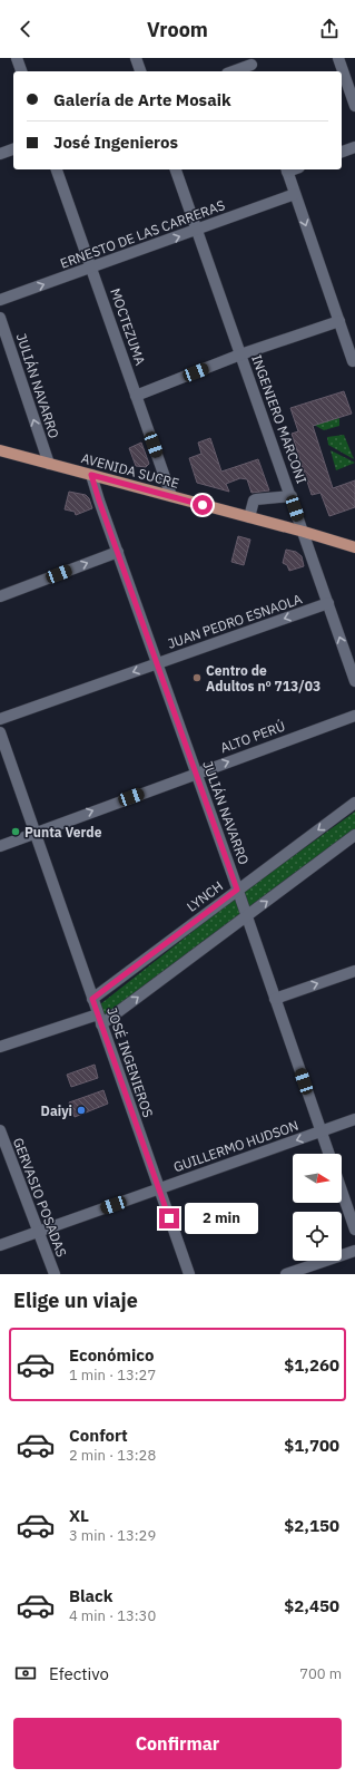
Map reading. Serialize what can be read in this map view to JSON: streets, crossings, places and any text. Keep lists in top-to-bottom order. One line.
{"streets":{"main road":["AVENIDA SUCRE"],"street":["ERNESTO DE LAS CARRERAS","MOCTEZUMA","JULIÁN NAVARRO","INGENIERO MARCONI","JUAN PEDRO ESNAOLA","ALTO PERÚ","LYNCH","JOSÉ INGENIEROS","GUILLERMO HUDSON","GERVASIO POSADAS"]},"crossings":[["ERNESTO DE LAS CARRERAS","MOCTEZUMA"],["ERNESTO DE LAS CARRERAS","INGENIERO MARCONI"],["MOCTEZUMA","AVENIDA SUCRE"],["JULIÁN NAVARRO","AVENIDA SUCRE"],["JULIÁN NAVARRO","JUAN PEDRO ESNAOLA"],["JULIÁN NAVARRO","ALTO PERÚ"],["JULIÁN NAVARRO","LYNCH"],["JULIÁN NAVARRO","GUILLERMO HUDSON"],["INGENIERO MARCONI","AVENIDA SUCRE"],["INGENIERO MARCONI","JUAN PEDRO ESNAOLA"],["ALTO PERÚ","JOSÉ INGENIEROS"],["LYNCH","JOSÉ INGENIEROS"],["JOSÉ INGENIEROS","GUILLERMO HUDSON"],["GUILLERMO HUDSON","GERVASIO POSADAS"]],"one_way":["ERNESTO DE LAS CARRERAS","JUAN PEDRO ESNAOLA","ALTO PERÚ","GUILLERMO HUDSON"],"places":["Centro de Adultos nº 713/03","Punta Verde","Daiyi"],"north":"right","page":{"header":"Vroom","banner":["Galería de Arte Mosaik","José Ingenieros"],"bubble":"2 min","heading":"Elige un viaje","list":[{"name":"Económico","note":"1 min · 13:27","value":"$1,260"},{"name":"Confort","note":"2 min · 13:28","value":"$1,700"},{"name":"XL","note":"3 min · 13:29","value":"$2,150"},{"name":"Black","note":"4 min · 13:30","value":"$2,450"}],"pay":["Efectivo","700 m"],"buttons":"Confirmar"}}
